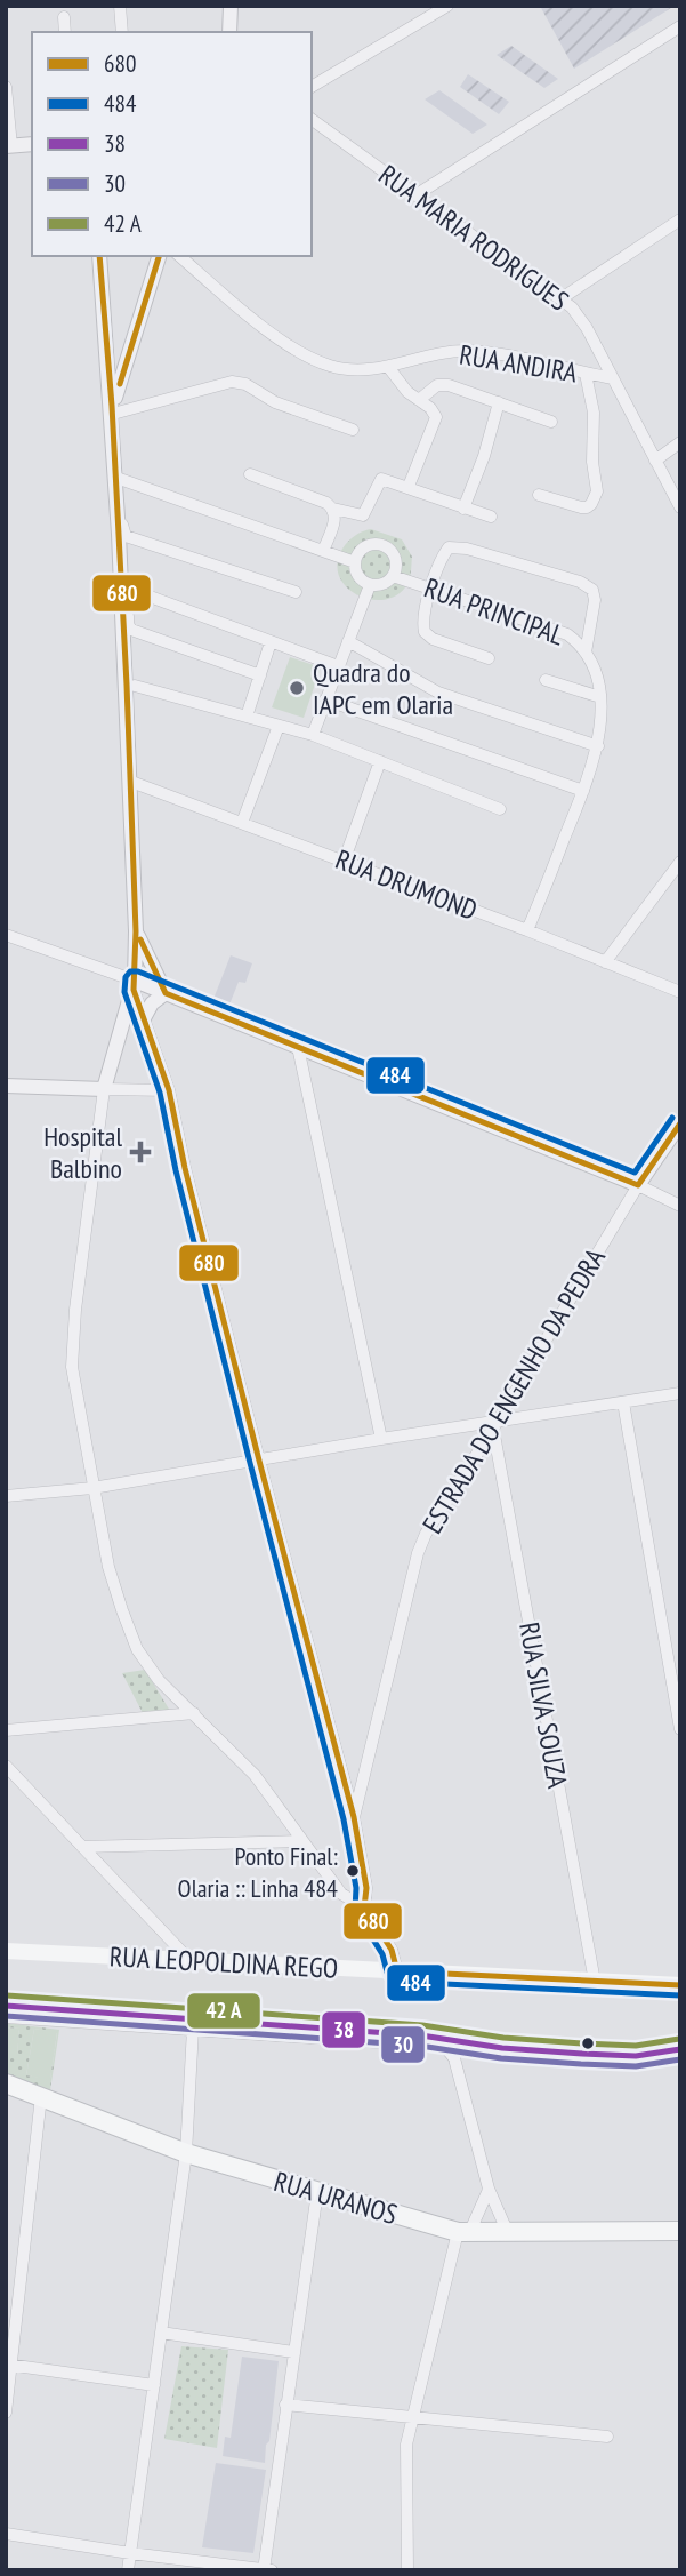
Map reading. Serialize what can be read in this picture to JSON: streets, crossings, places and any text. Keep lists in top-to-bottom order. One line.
{"streets":{"main road":["RUA LEOPOLDINA REGO","RUA URANOS"],"street":["RUA MARIA RODRIGUES","RUA ANDIRA","RUA PRINCIPAL","RUA DRUMOND","ESTRADA DO ENGENHO DA PEDRA","RUA SILVA SOUZA"]},"crossings":[["RUA MARIA RODRIGUES","RUA ANDIRA"],["RUA PRINCIPAL","RUA DRUMOND"],["ESTRADA DO ENGENHO DA PEDRA","RUA SILVA SOUZA"],["RUA SILVA SOUZA","RUA LEOPOLDINA REGO"]],"places":{"other":["Quadra do IAPC em Olaria","Ponto Final: Olaria :: Linha 484"],"health":["Hospital Balbino"]},"lines":["transit line 680","transit line 484","transit line 38","transit line 30"],"legend":["680","484","38","30","42 A"]}
